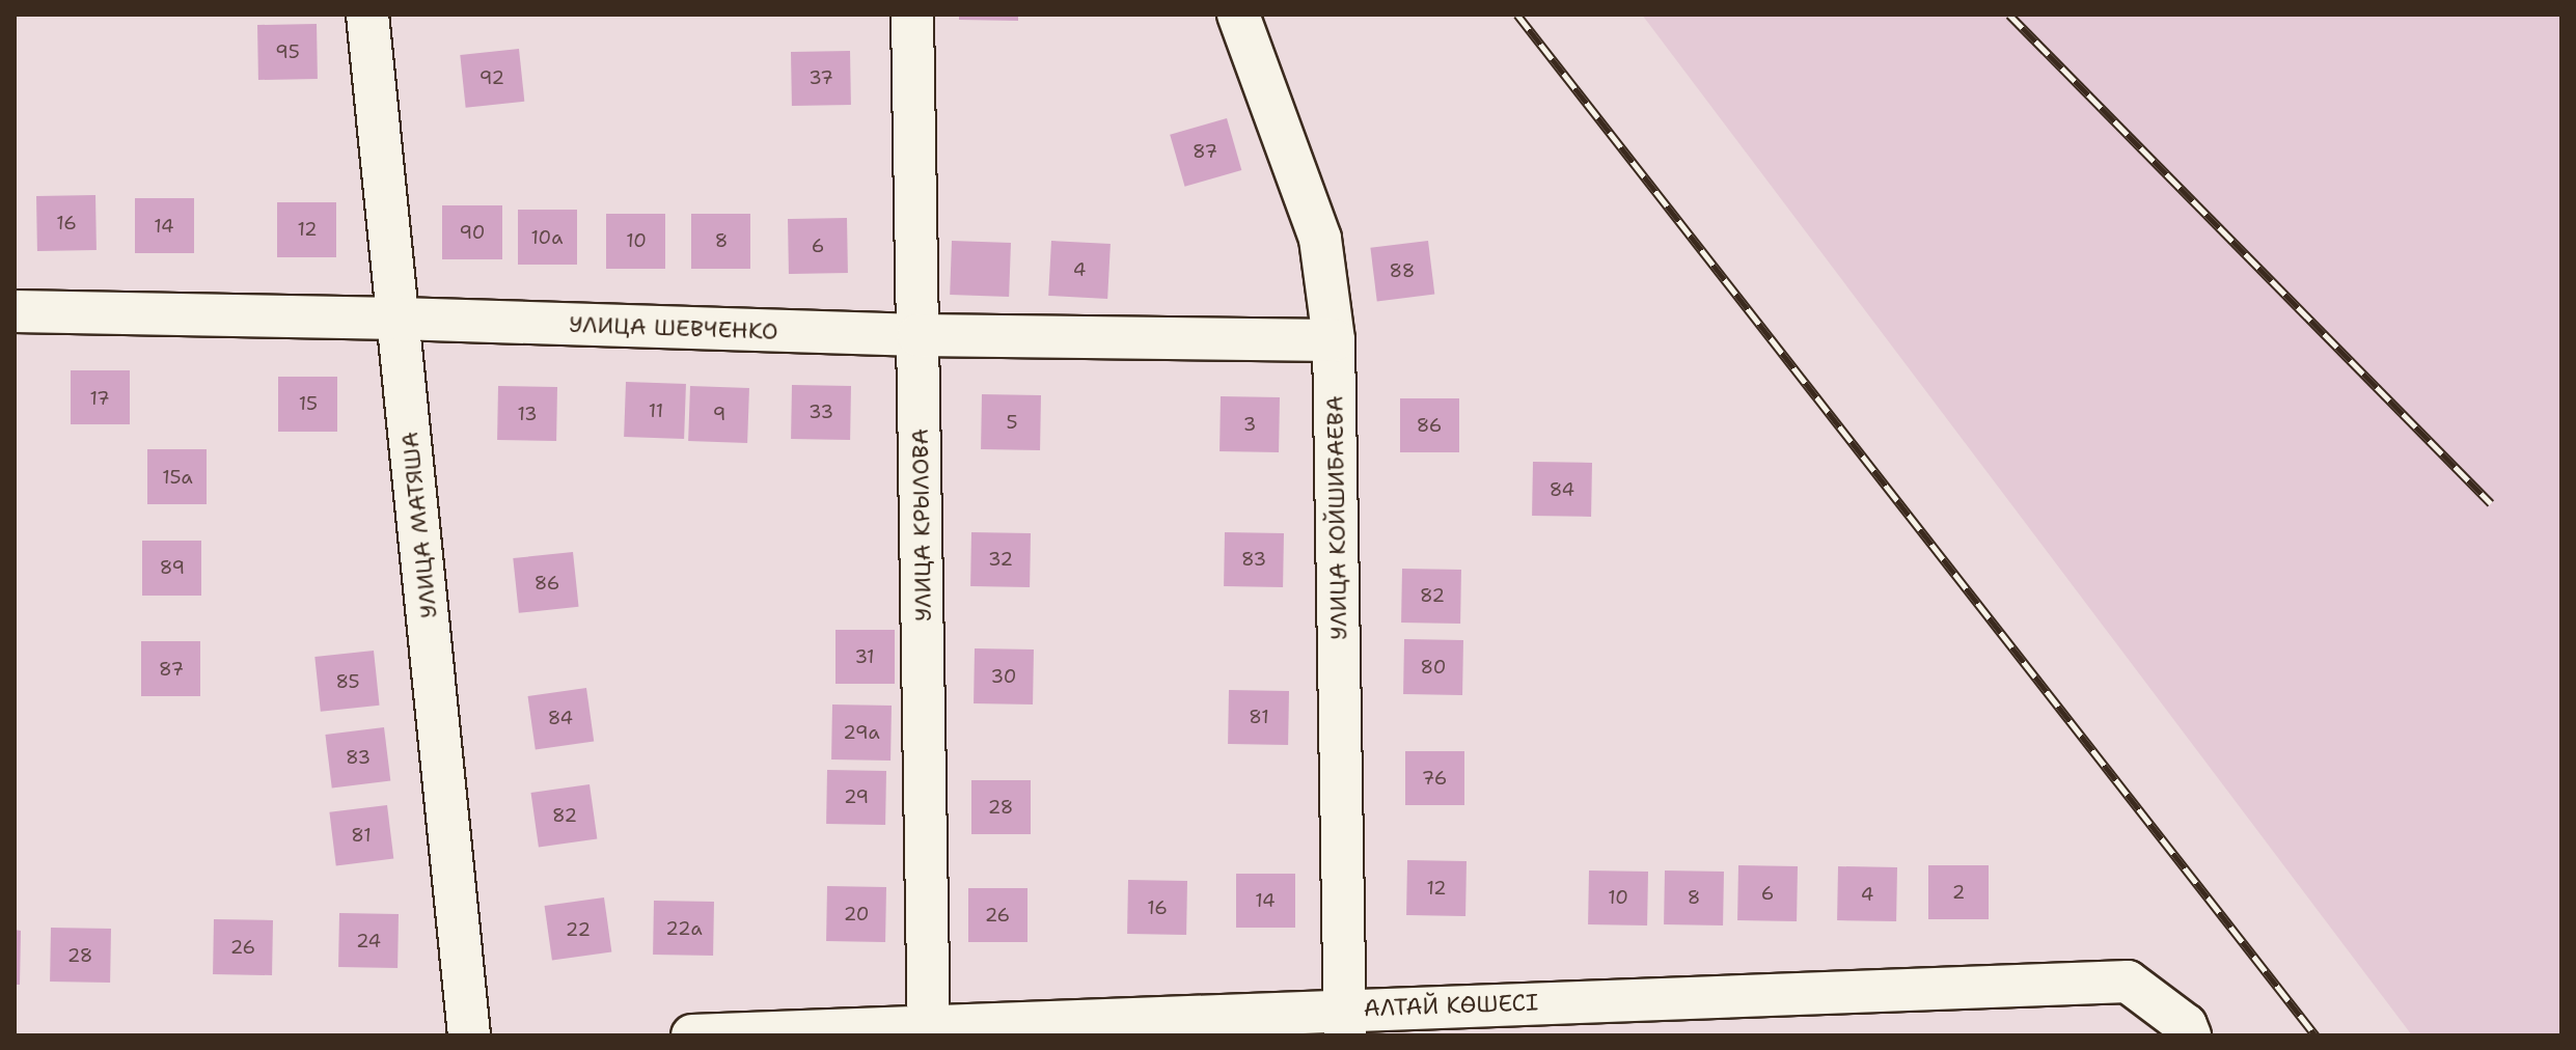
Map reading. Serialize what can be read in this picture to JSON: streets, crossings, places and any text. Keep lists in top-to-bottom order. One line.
{"streets":{"street":["УЛИЦА ШЕВЧЕНКО","УЛИЦА КОЙШИБАЕВА","УЛИЦА МАТЯША","УЛИЦА КРЫЛОВА","АЛТАЙ КӨШЕСІ"]},"crossings":[["УЛИЦА ШЕВЧЕНКО","УЛИЦА КОЙШИБАЕВА"],["УЛИЦА ШЕВЧЕНКО","УЛИЦА МАТЯША"],["УЛИЦА ШЕВЧЕНКО","УЛИЦА КРЫЛОВА"],["УЛИЦА КОЙШИБАЕВА","АЛТАЙ КӨШЕСІ"],["УЛИЦА КРЫЛОВА","АЛТАЙ КӨШЕСІ"]],"house_numbers":["95","92","37","87","16","14","12","90","10а","10","8","6","4","88","17","15","11","33","13","9","5","3","86","15а","84","32","83","89","86","82","31","80","87","30","85","81","84","29а","83","76","29","28","82","81","12","2","6","4","10","8","14","16","20","26","22а","22","24","26","28"]}
